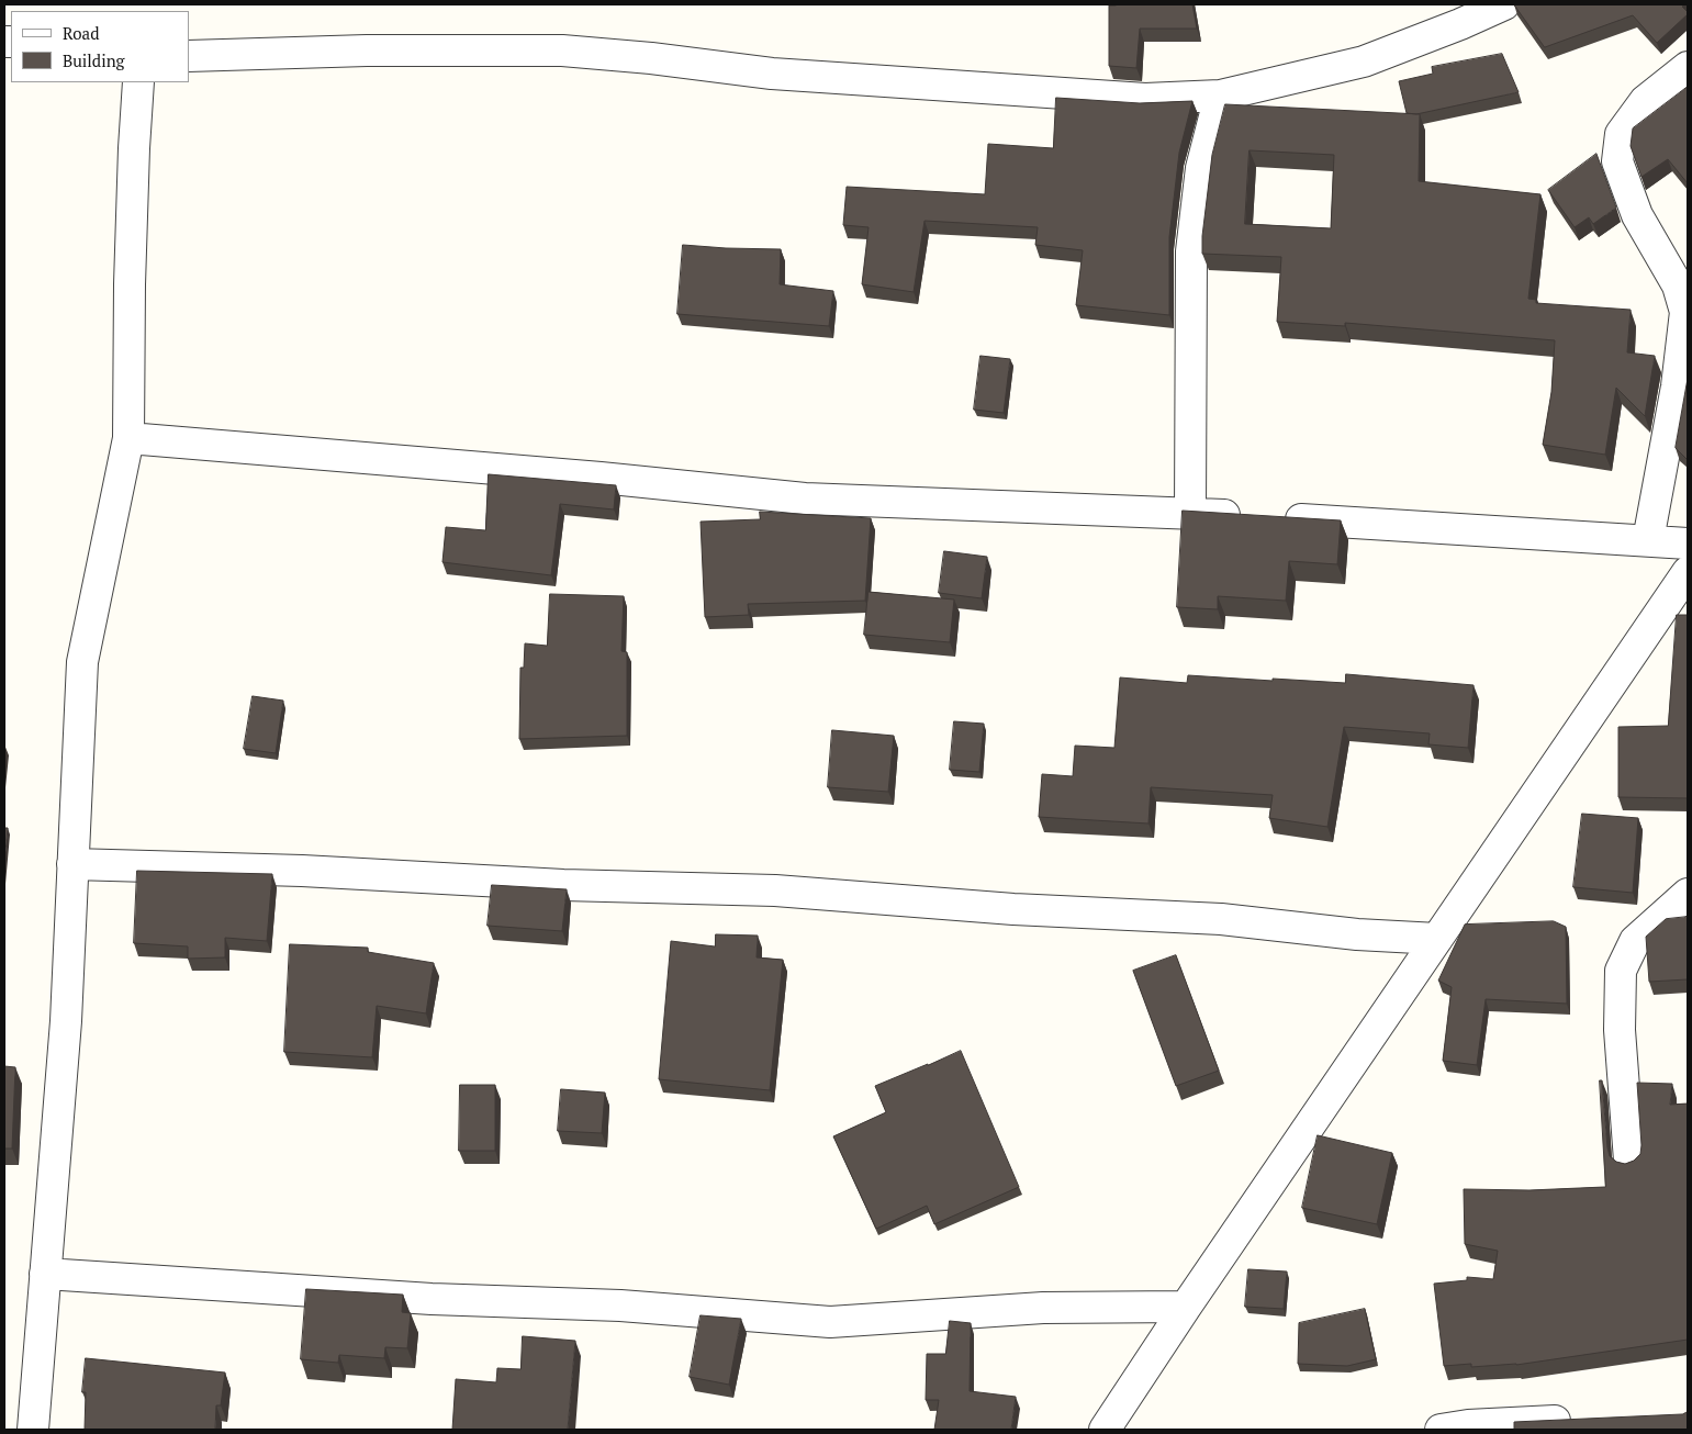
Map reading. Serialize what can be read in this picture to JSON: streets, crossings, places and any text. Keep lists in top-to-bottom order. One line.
{"legend":["Road","Building"]}
